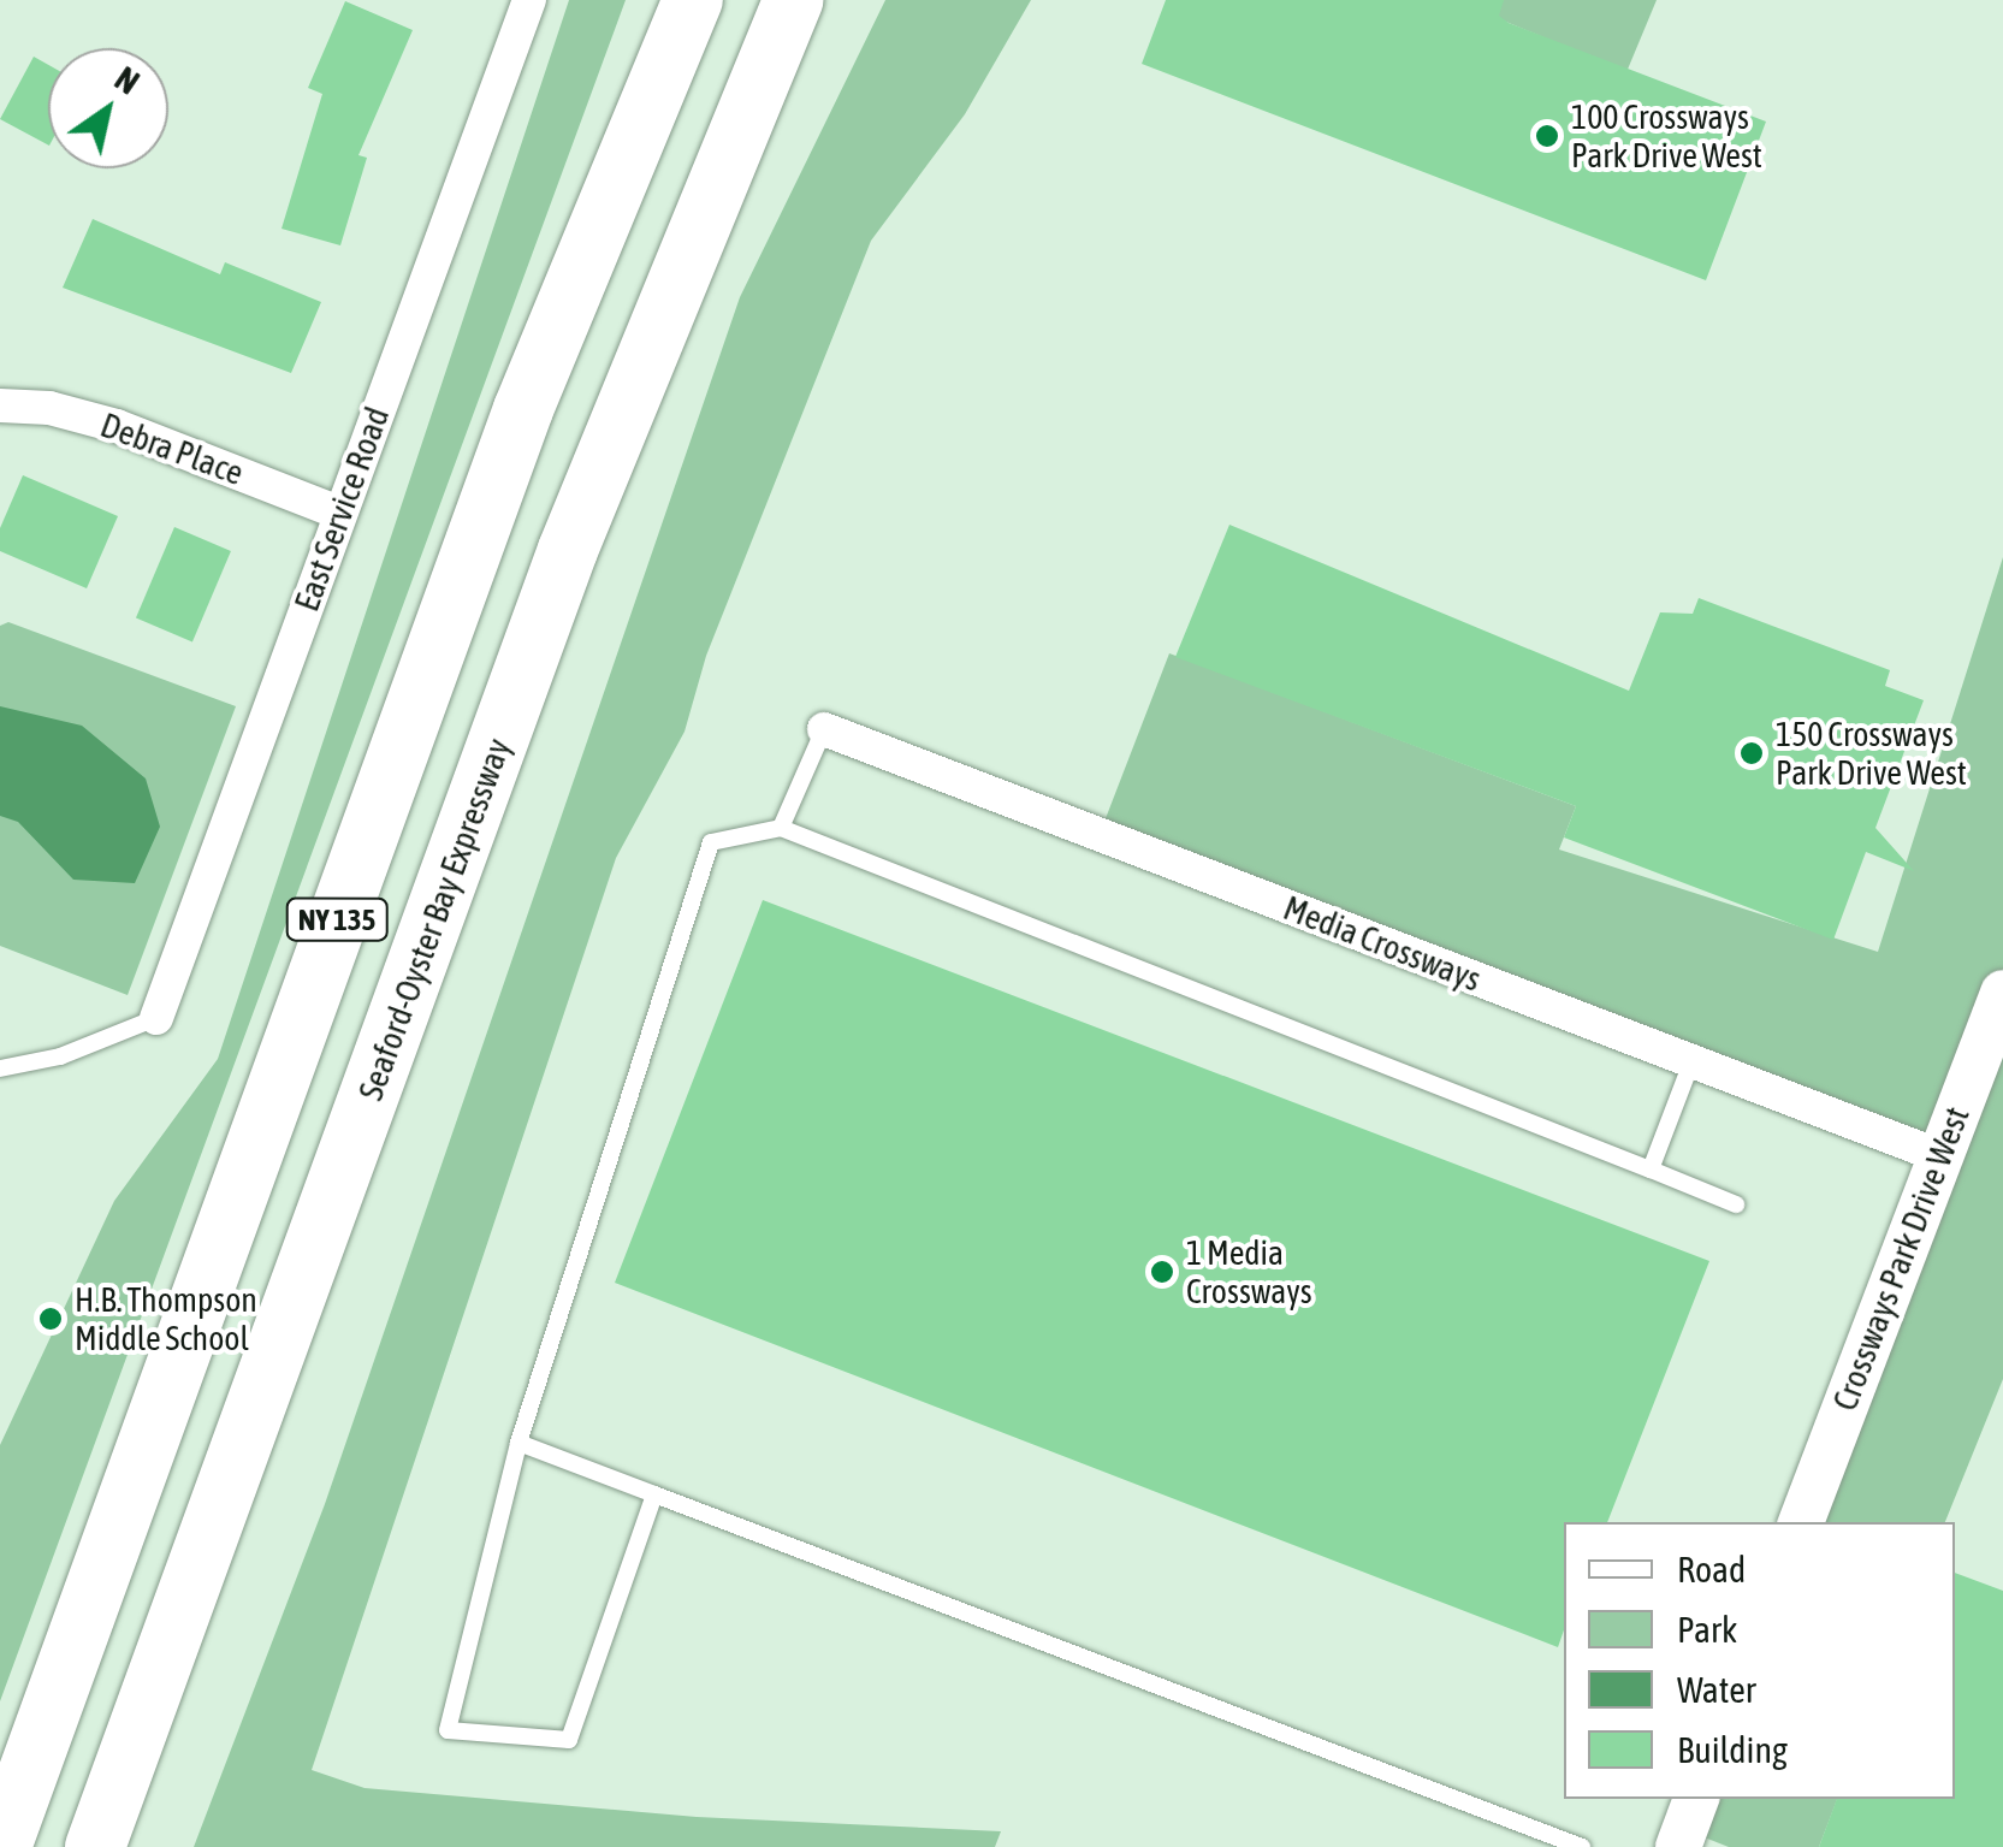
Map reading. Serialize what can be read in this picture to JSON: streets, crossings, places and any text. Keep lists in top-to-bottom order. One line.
{"streets":{"highway":["NY 135","Seaford-Oyster Bay Expressway"],"street":["Debra Place","East Service Road","Media Crossways","Crossways Park Drive West"]},"crossings":[["Debra Place","East Service Road"],["Media Crossways","Crossways Park Drive West"]],"places":["100 Crossways Park Drive West","150 Crossways Park Drive West","1 Media Crossways","H.B. Thompson Middle School"],"legend":["Road","Park","Water","Building"],"north":"top right"}
